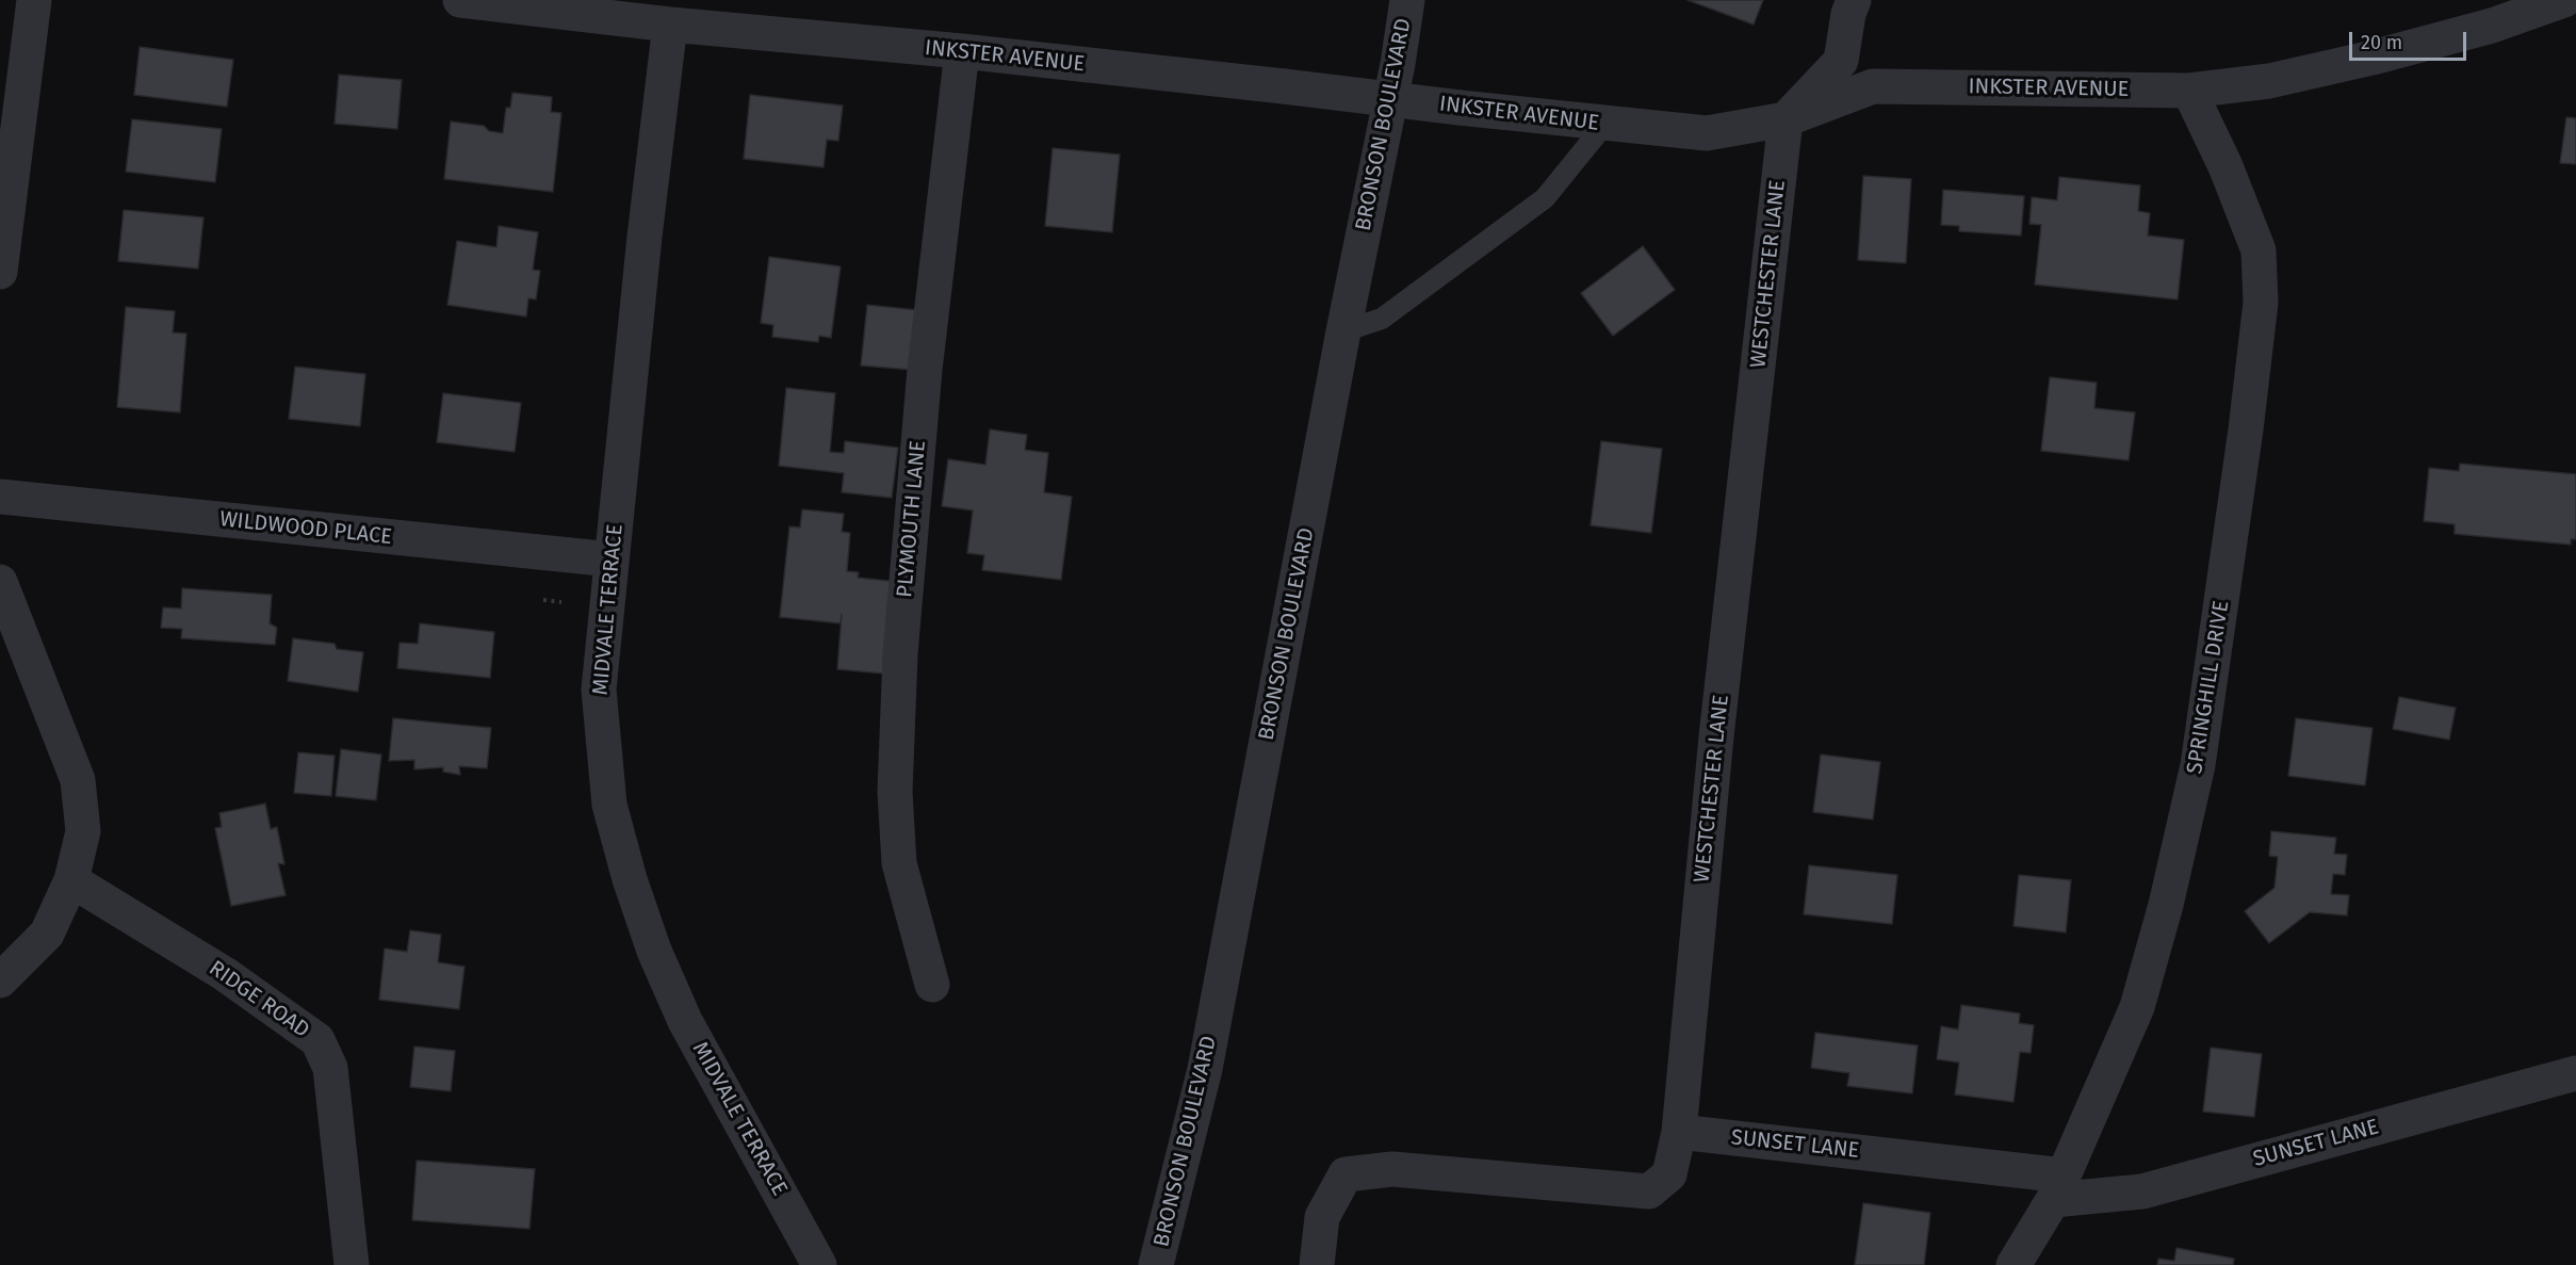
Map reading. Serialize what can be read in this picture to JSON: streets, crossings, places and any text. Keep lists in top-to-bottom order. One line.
{"streets":{"street":["INKSTER AVENUE","BRONSON BOULEVARD","WESTCHESTER LANE","PLYMOUTH LANE","WILDWOOD PLACE","MIDVALE TERRACE","SPRINGHILL DRIVE","RIDGE ROAD","SUNSET LANE"]},"crossings":[["INKSTER AVENUE","WESTCHESTER LANE"],["INKSTER AVENUE","PLYMOUTH LANE"],["INKSTER AVENUE","MIDVALE TERRACE"],["INKSTER AVENUE","SPRINGHILL DRIVE"],["WESTCHESTER LANE","SUNSET LANE"],["WILDWOOD PLACE","MIDVALE TERRACE"],["SPRINGHILL DRIVE","SUNSET LANE"]],"scale_bar":"20 m"}
